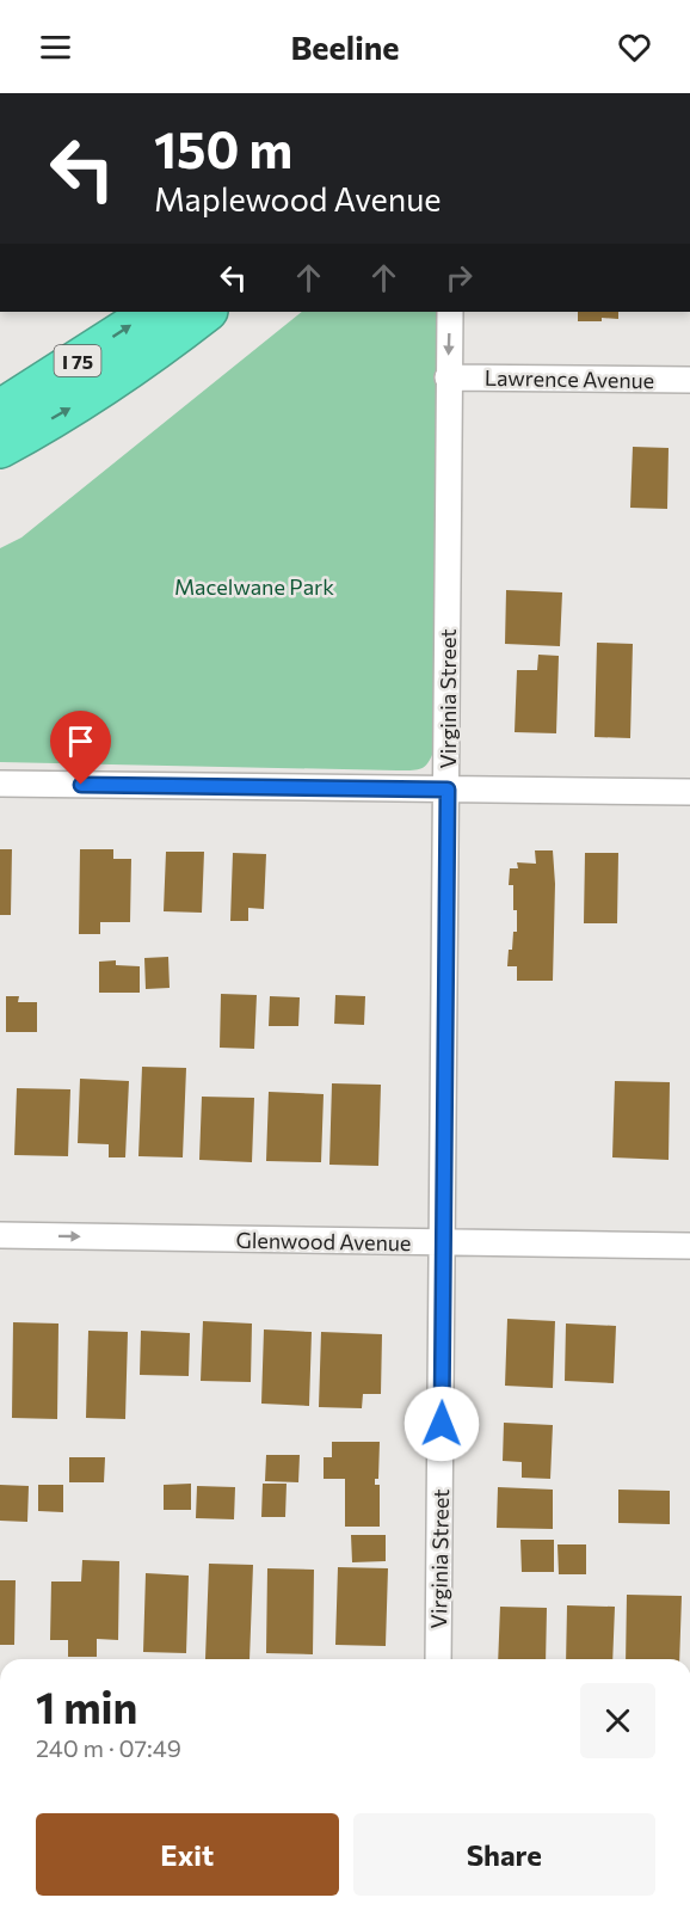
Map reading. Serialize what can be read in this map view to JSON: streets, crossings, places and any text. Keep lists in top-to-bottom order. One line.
{"streets":{"highway":["I 75"],"street":["Lawrence Avenue","Virginia Street","Glenwood Avenue"]},"crossings":[["Lawrence Avenue","Virginia Street"],["Virginia Street","Glenwood Avenue"]],"one_way":["Glenwood Avenue"],"parks":["Macelwane Park"],"page":{"header":"Beeline","turn":["150 m","Maplewood Avenue"],"heading":["1 min","240 m · 07:49"],"buttons":["Exit","Share"]}}
